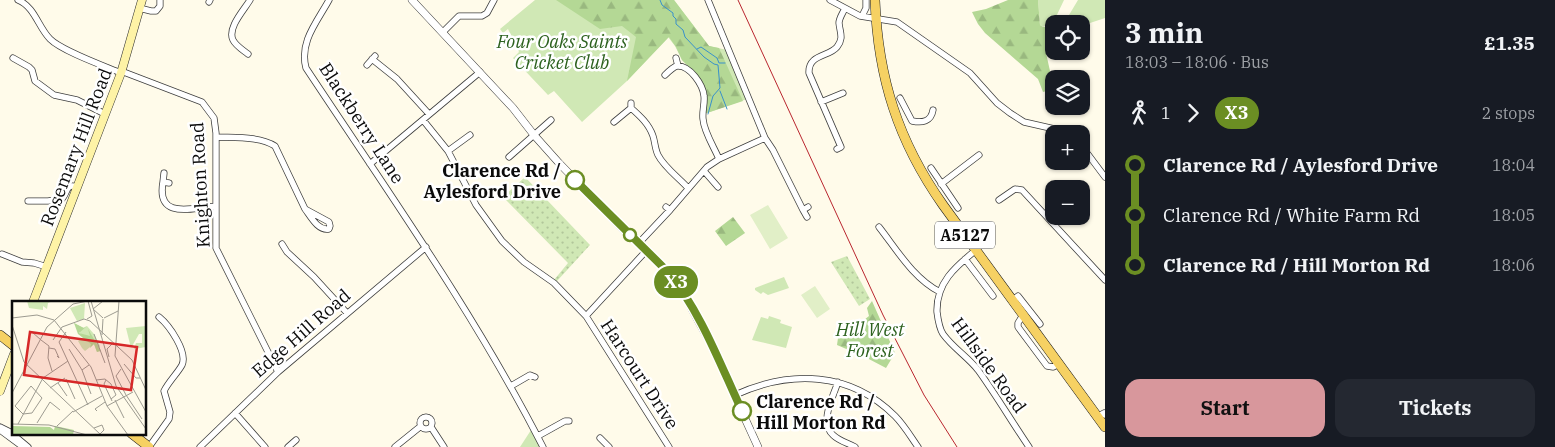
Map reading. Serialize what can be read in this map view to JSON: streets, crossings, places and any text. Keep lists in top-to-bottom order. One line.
{"streets":{"main road":["Rosemary Hill Road","A5127"],"street":["Blackberry Lane","Knighton Road","Edge Hill Road","Hillside Road","Harcourt Drive"]},"crossings":[["Blackberry Lane","Edge Hill Road"],["Rosemary Hill Road","Knighton Road"],["Knighton Road","Edge Hill Road"],["A5127","Hillside Road"]],"parks":["Four Oaks Saints Cricket Club","Hill West Forest"],"places":["Clarence Rd / Aylesford Drive","Clarence Rd / Hill Morton Rd"],"lines":["bus line X3"],"page":{"on_map":"X3","heading":["3 min","18:03 – 18:06 · Bus","£1.35"],"map_buttons":["+","−"],"legs":["1","X3","2 stops"],"list":[{"name":"Clarence Rd / Aylesford Drive","value":"18:04"},{"name":"Clarence Rd / White Farm Rd","value":"18:05"},{"name":"Clarence Rd / Hill Morton Rd","value":"18:06"}],"buttons":["Start","Tickets"]}}
